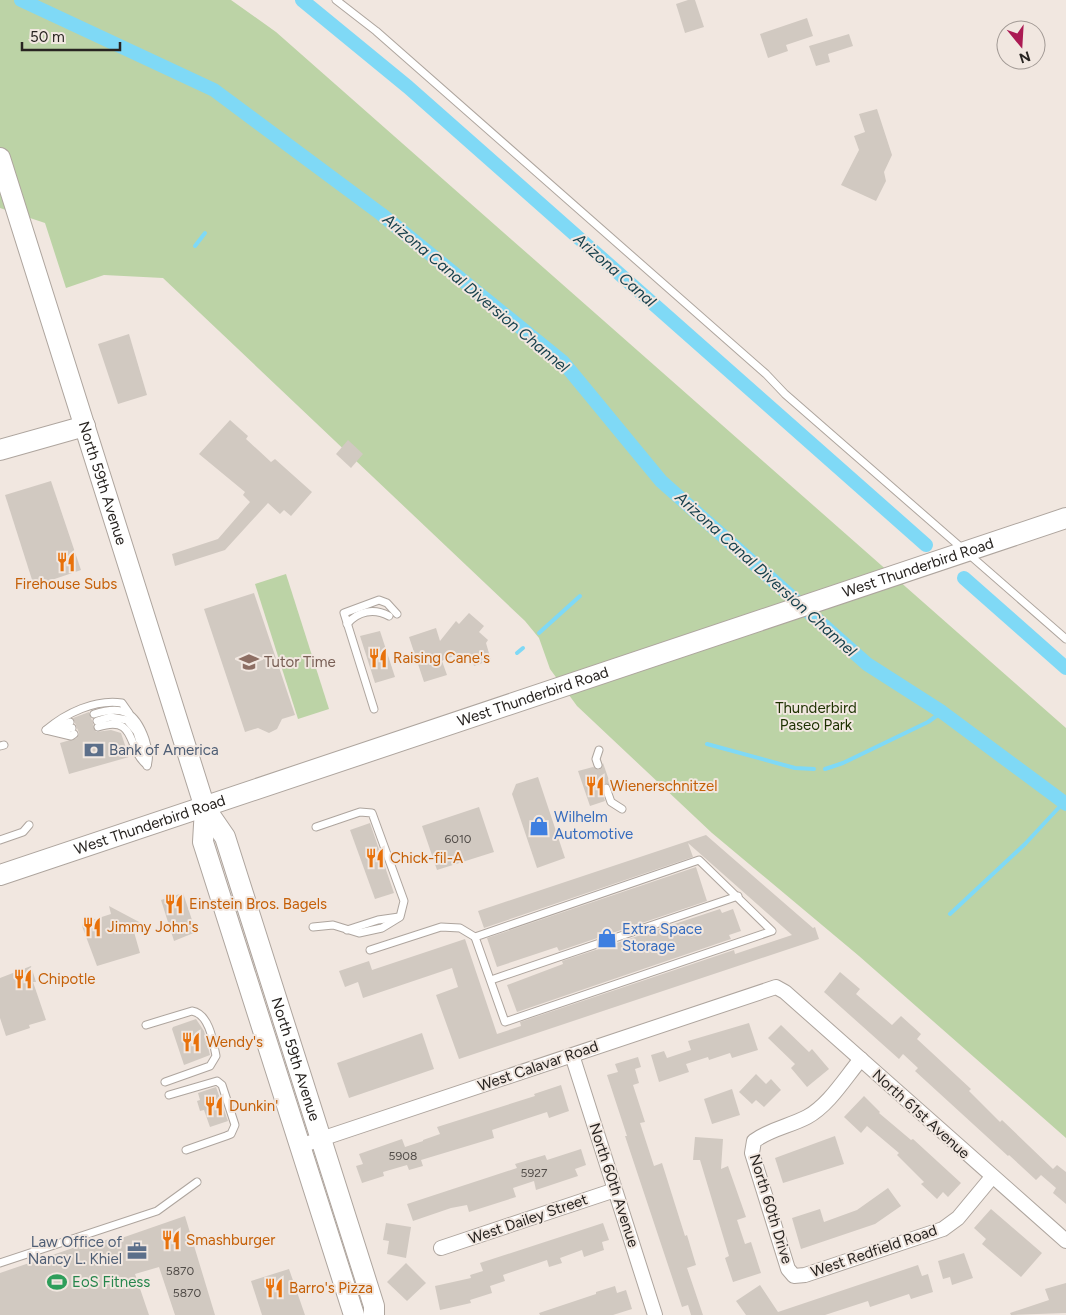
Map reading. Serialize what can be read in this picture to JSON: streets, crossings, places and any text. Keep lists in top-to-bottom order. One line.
{"streets":{"main road":["North 59th Avenue","West Thunderbird Road"],"street":["West Calavar Road","North 61st Avenue","North 60th Avenue","North 60th Drive","West Dailey Street","West Redfield Road"]},"crossings":[["North 59th Avenue","West Thunderbird Road"],["North 59th Avenue","West Calavar Road"],["West Calavar Road","North 61st Avenue"],["West Calavar Road","North 60th Avenue"],["North 61st Avenue","North 60th Drive"],["North 61st Avenue","West Redfield Road"],["North 60th Avenue","West Dailey Street"],["North 60th Drive","West Redfield Road"]],"water":["Arizona Canal","Arizona Canal Diversion Channel"],"parks":["Thunderbird Paseo Park"],"places":{"restaurant":["Firehouse Subs","Raising Cane's","Wienerschnitzel","Chick-fil-A","Einstein Bros. Bagels","Jimmy John's","Chipotle","Wendy's","Dunkin'","Smashburger","Barro's Pizza"],"school or university":["Tutor Time"],"bank":["Bank of America"],"shop":["Wilhelm Automotive","Extra Space Storage"],"office":["Law Office of Nancy L. Khiel"],"sports":["EoS Fitness"]},"house_numbers":["6010","5908","5927","5870","5870"],"scale_bar":"50 m","north":"bottom"}
